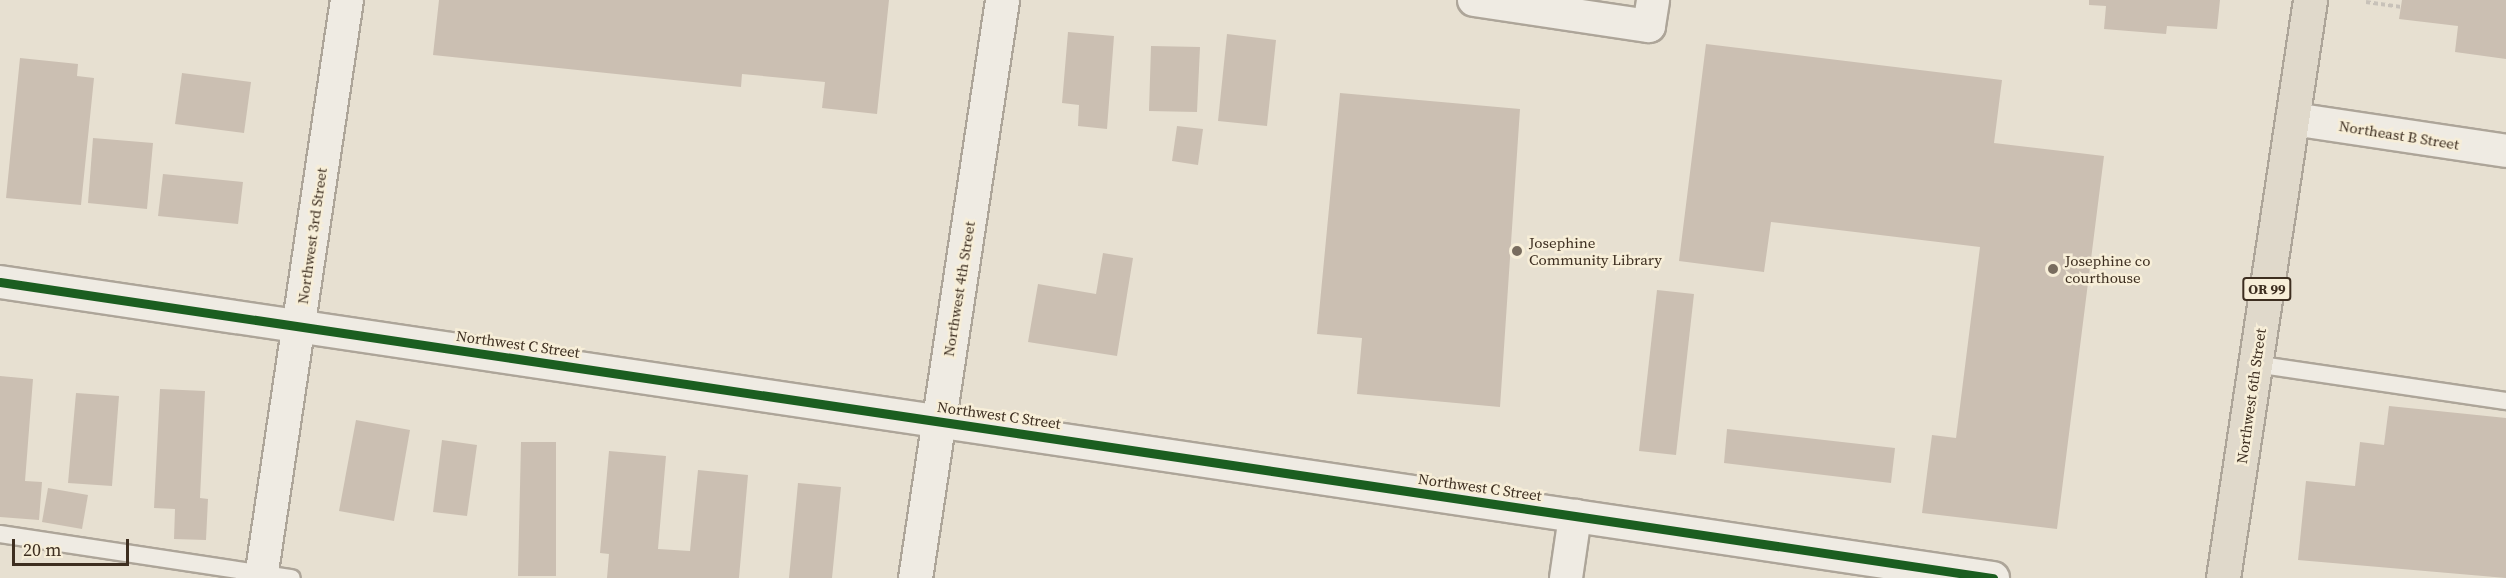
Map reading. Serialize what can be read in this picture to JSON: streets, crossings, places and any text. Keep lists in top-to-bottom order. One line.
{"streets":{"highway":["OR 99","Northwest 6th Street"],"street":["Northeast B Street","Northwest 3rd Street","Northwest 4th Street","Northwest C Street"]},"crossings":[["Northeast B Street","Northwest 6th Street"],["Northwest 3rd Street","Northwest C Street"],["Northwest 4th Street","Northwest C Street"]],"places":["Josephine Community Library","Josephine co courthouse"],"scale_bar":"20 m"}
